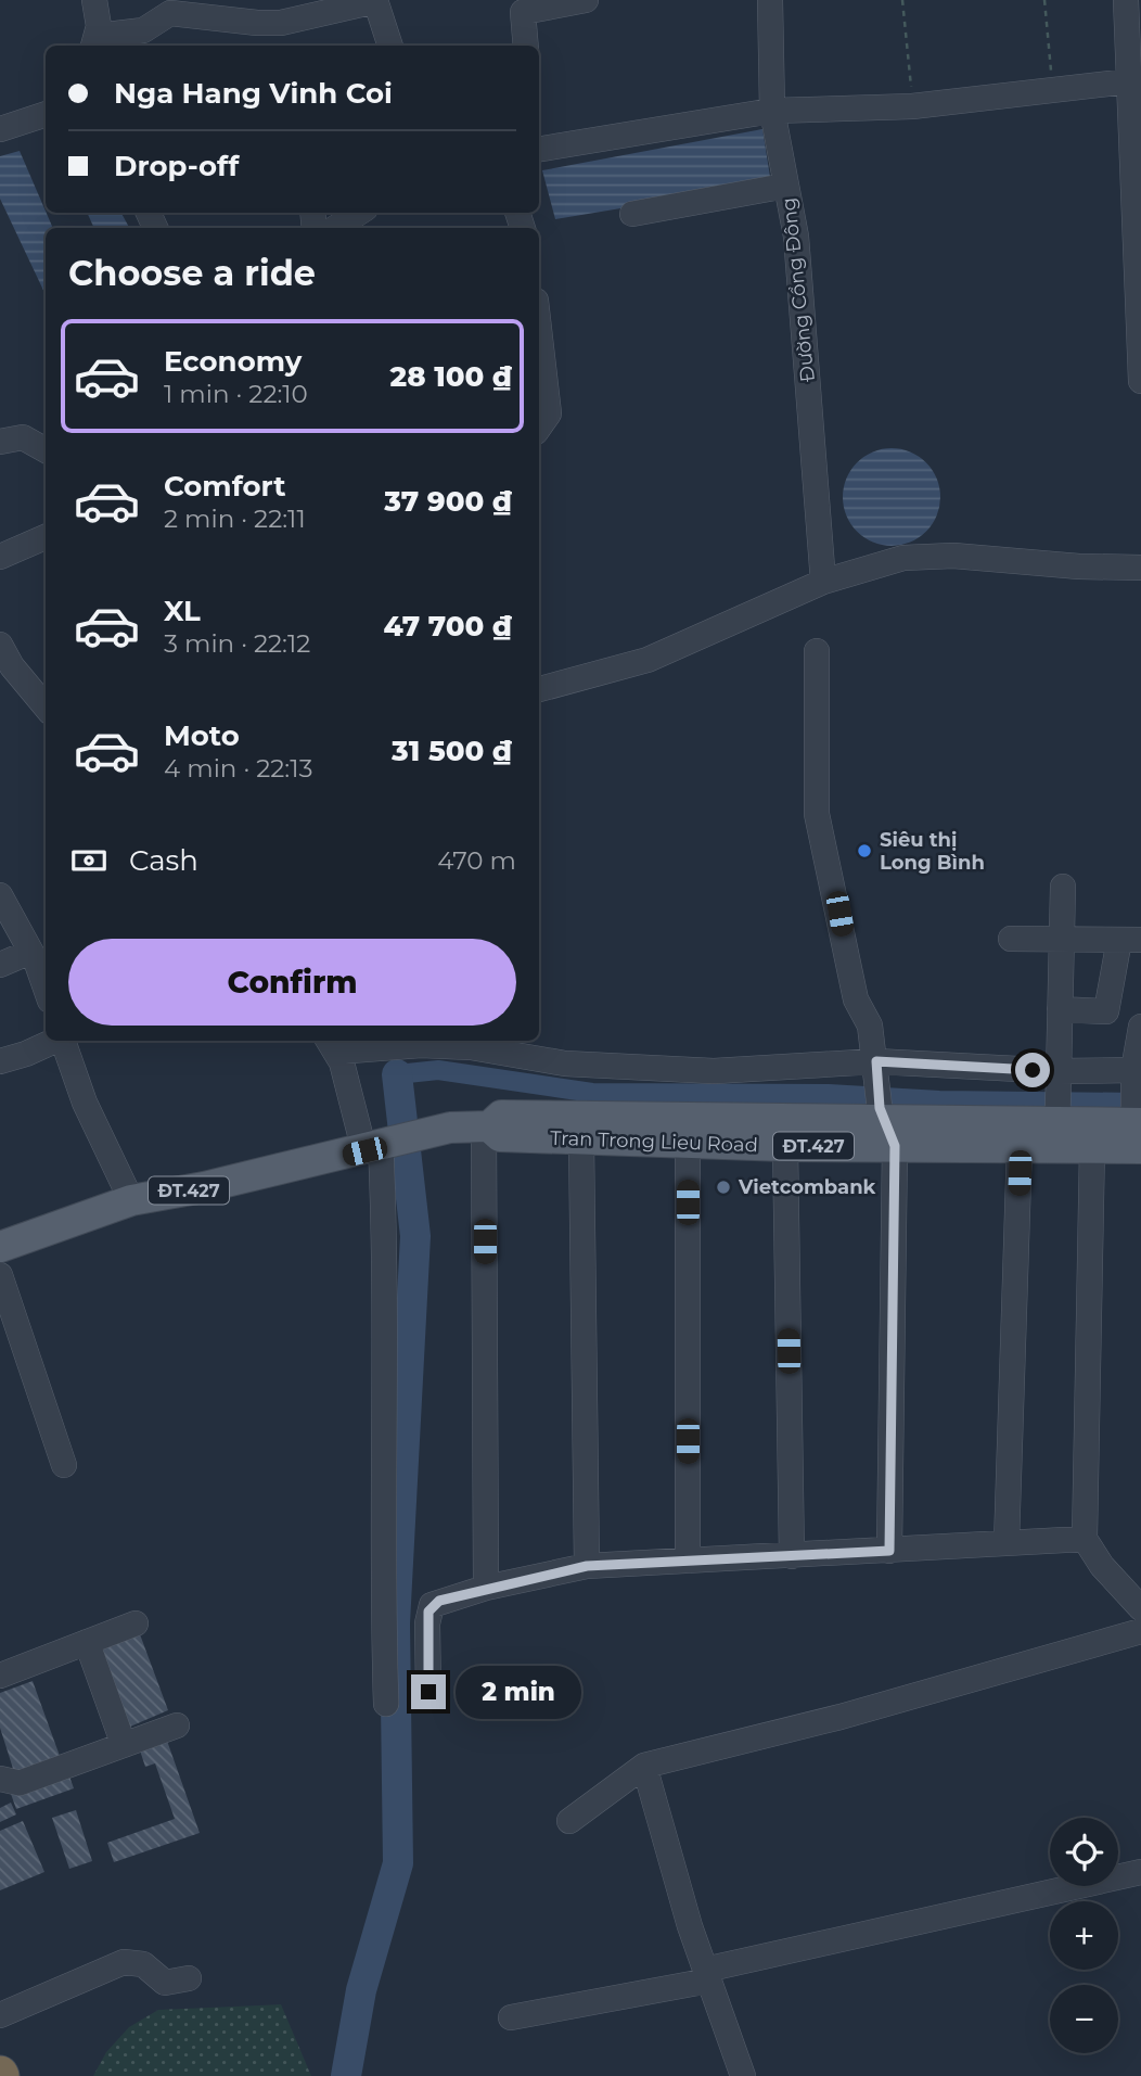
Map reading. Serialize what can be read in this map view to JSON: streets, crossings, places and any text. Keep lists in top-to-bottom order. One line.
{"streets":{"main road":["Tran Trong Lieu Road","ĐT.427"],"street":["Đường Cổng Đông"]},"places":["Siêu thị Long Bình","Vietcombank"],"page":{"banner":["Nga Hang Vinh Coi","Drop-off"],"heading":"Choose a ride","list":[{"name":"Economy","note":"1 min · 22:10","value":"28 100 ₫"},{"name":"Comfort","note":"2 min · 22:11","value":"37 900 ₫"},{"name":"XL","note":"3 min · 22:12","value":"47 700 ₫"},{"name":"Moto","note":"4 min · 22:13","value":"31 500 ₫"}],"pay":["Cash","470 m"],"buttons":"Confirm","bubble":"2 min","map_buttons":["+","−"]}}
